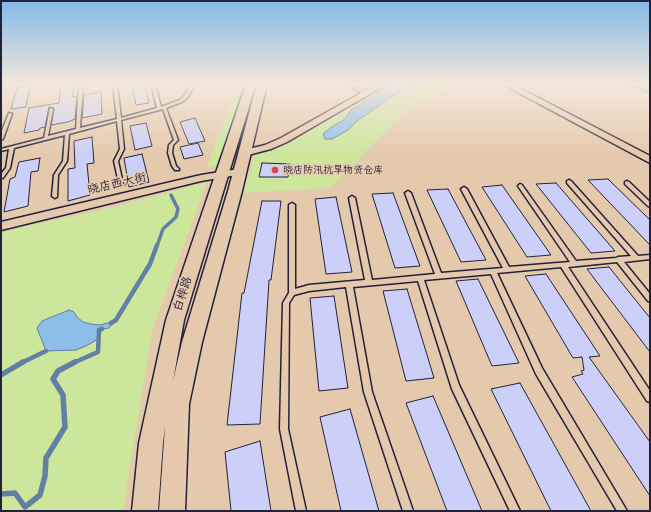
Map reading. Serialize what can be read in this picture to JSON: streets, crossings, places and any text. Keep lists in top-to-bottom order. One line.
{"streets":{"street":["晓店西大街","白桦路"]},"crossings":[["晓店西大街","白桦路"]],"places":["晓店防汛抗旱物资仓库"]}
